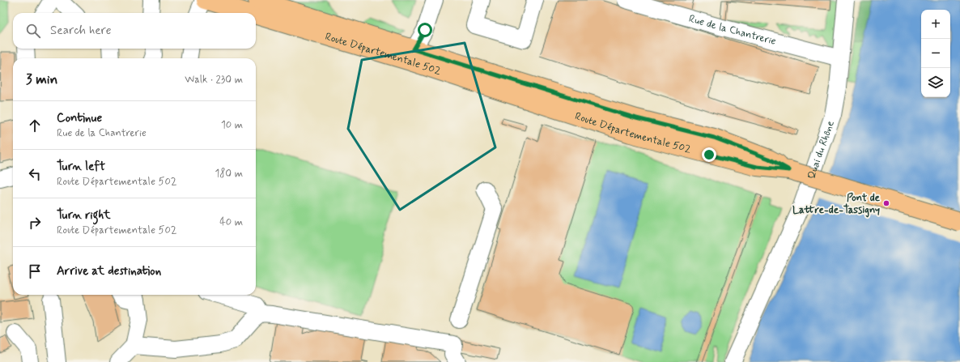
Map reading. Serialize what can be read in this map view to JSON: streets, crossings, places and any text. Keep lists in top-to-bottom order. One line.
{"streets":{"main road":["Route Départementale 502"],"street":["Rue de la Chantrerie","Quai du Rhône"]},"crossings":[["Rue de la Chantrerie","Quai du Rhône"]],"places":["Pont de Lattre-de-Tassigny"],"page":{"map_buttons":["+","−"],"search":"Search here","heading":["3 min","Walk · 230 m"],"list":[["Continue","Rue de la Chantrerie","10 m"],["Turn left","Route Départementale 502","180 m"],["Turn right","Route Départementale 502","40 m"],"Arrive at destination"]}}
